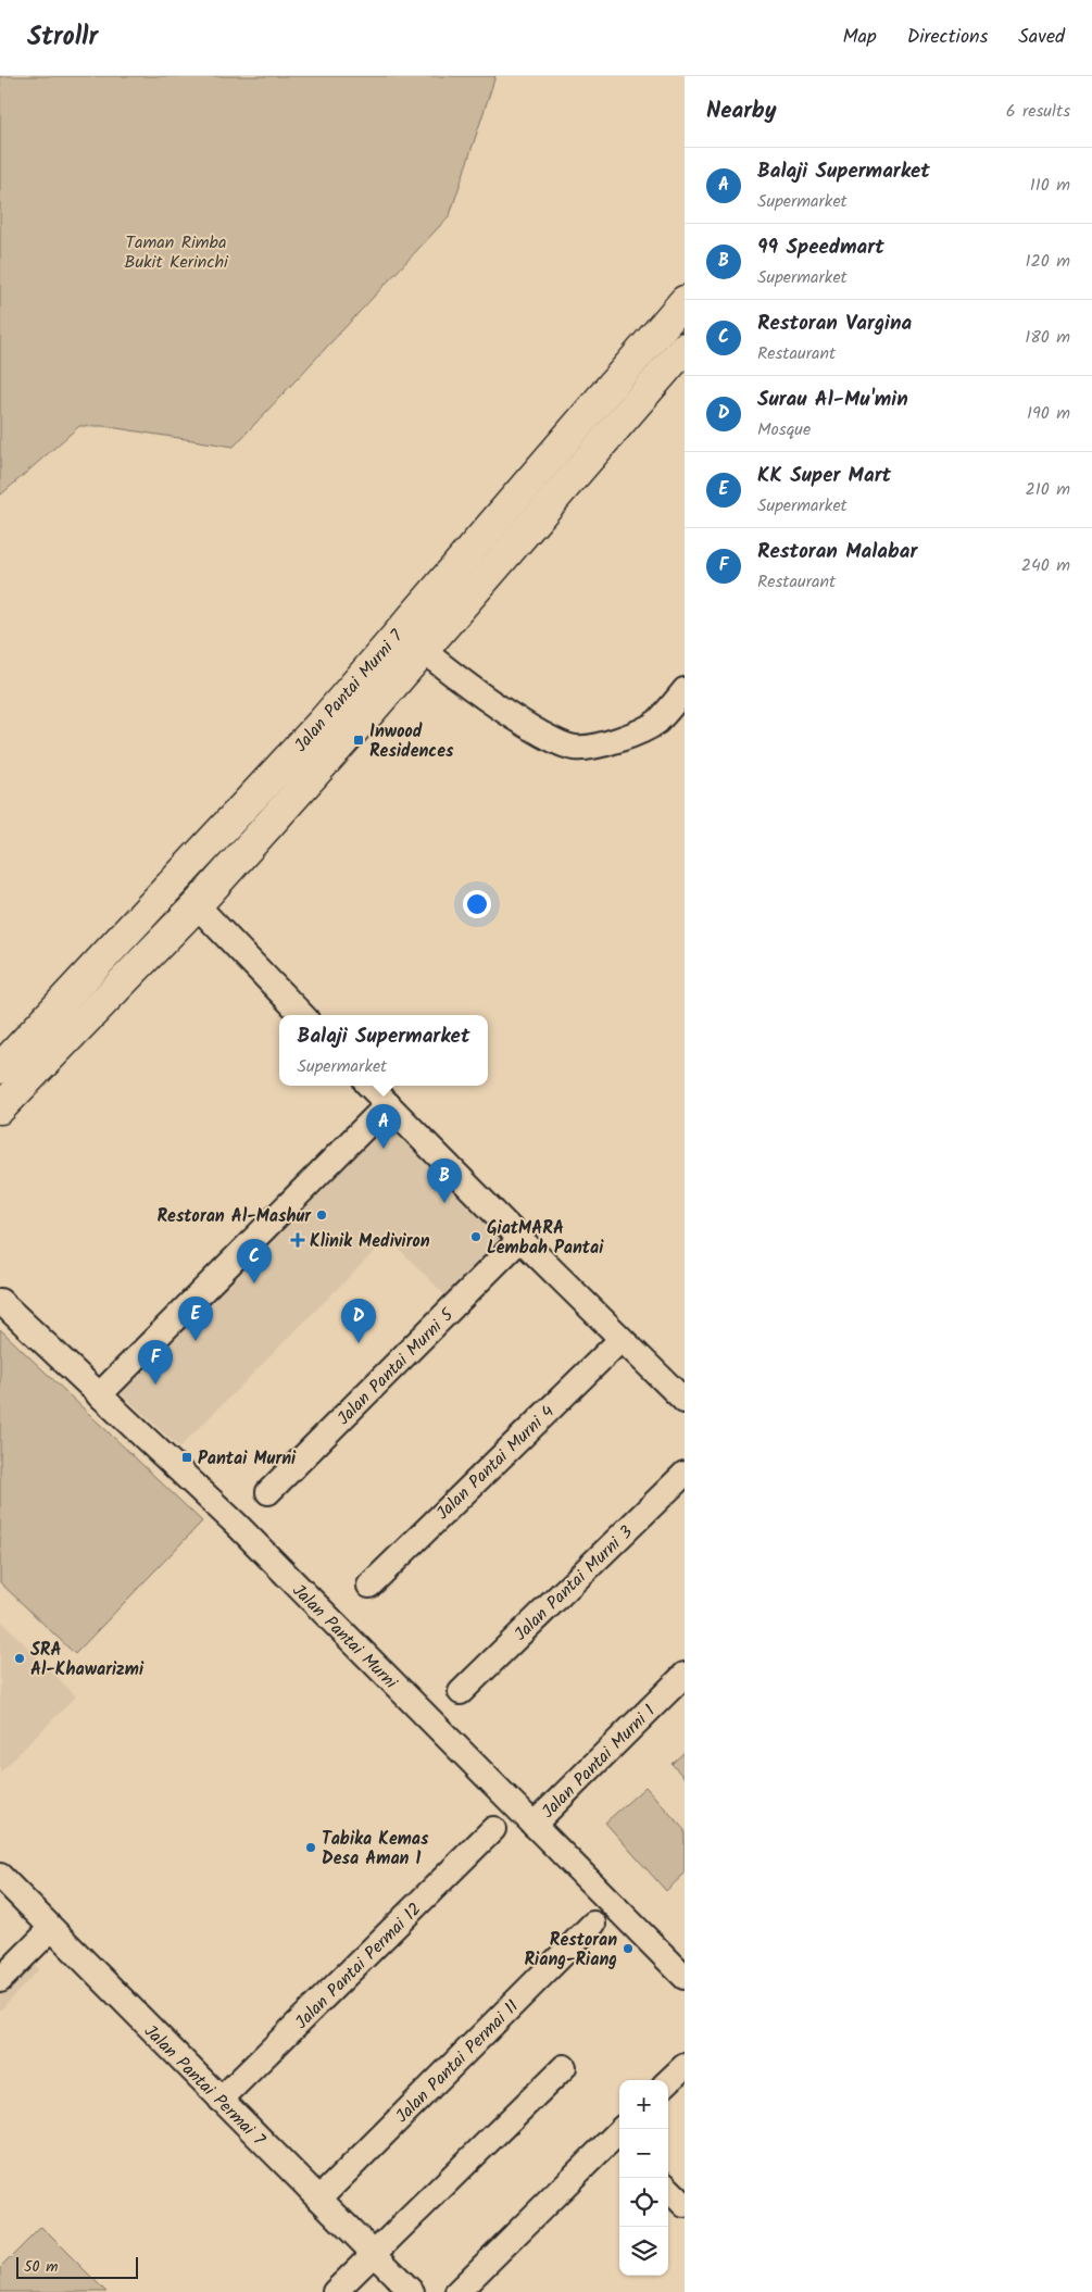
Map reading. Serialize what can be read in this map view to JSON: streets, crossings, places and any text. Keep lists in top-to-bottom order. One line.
{"streets":{"main road":["Jalan Pantai Murni 7"],"street":["Jalan Pantai Murni 5","Jalan Pantai Murni 4","Jalan Pantai Murni 3","Jalan Pantai Murni","Jalan Pantai Murni 1","Jalan Pantai Permai 12","Jalan Pantai Permai 11","Jalan Pantai Permai 7"]},"crossings":[["Jalan Pantai Murni","Jalan Pantai Murni 1"],["Jalan Pantai Permai 12","Jalan Pantai Permai 7"],["Jalan Pantai Permai 11","Jalan Pantai Permai 7"]],"parks":["Taman Rimba Bukit Kerinchi"],"places":{"transit":["Inwood Residences","Pantai Murni"],"other":["Restoran Al-Mashur","GiatMARA Lembah Pantai","SRA Al-Khawarizmi","Tabika Kemas Desa Aman 1","Restoran Riang-Riang"],"health":["Klinik Mediviron"]},"scale_bar":"50 m","page":{"header":"Strollr","nav":["Map","Directions","Saved"],"heading":["Nearby","6 results"],"list":[{"mark":"A","name":"Balaji Supermarket","note":"Supermarket","value":"110 m"},{"mark":"B","name":"99 Speedmart","note":"Supermarket","value":"120 m"},{"mark":"C","name":"Restoran Vargina","note":"Restaurant","value":"180 m"},{"mark":"D","name":"Surau Al-Mu'min","note":"Mosque","value":"190 m"},{"mark":"E","name":"KK Super Mart","note":"Supermarket","value":"210 m"},{"mark":"F","name":"Restoran Malabar","note":"Restaurant","value":"240 m"}],"popup":["Balaji Supermarket","Supermarket"],"pins":["A","B","C","E","D","F"],"map_buttons":["+","−"],"scale":"50 m"}}
